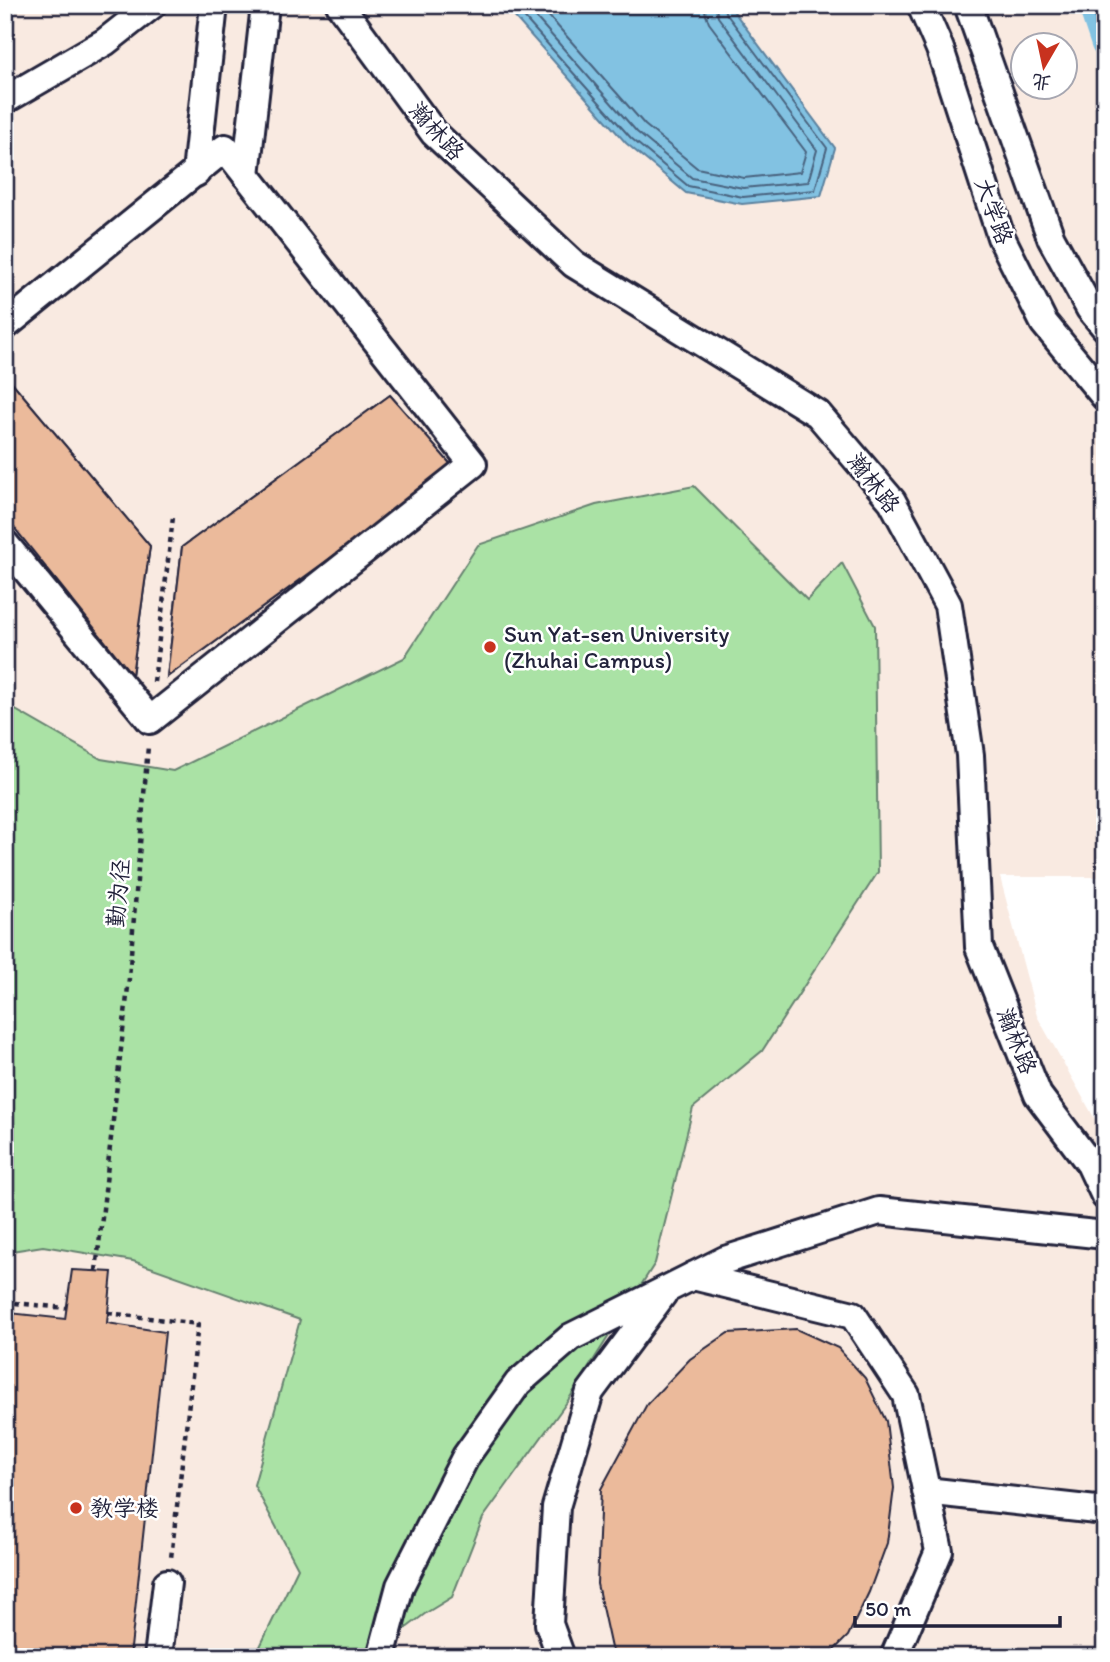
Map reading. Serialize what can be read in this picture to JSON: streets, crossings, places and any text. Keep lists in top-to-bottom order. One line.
{"streets":{"street":["瀚林路","大学路"],"path":["勤为径"]},"places":["Sun Yat-sen University (Zhuhai Campus)","教学楼"],"scale_bar":"50 m","north":"bottom"}
